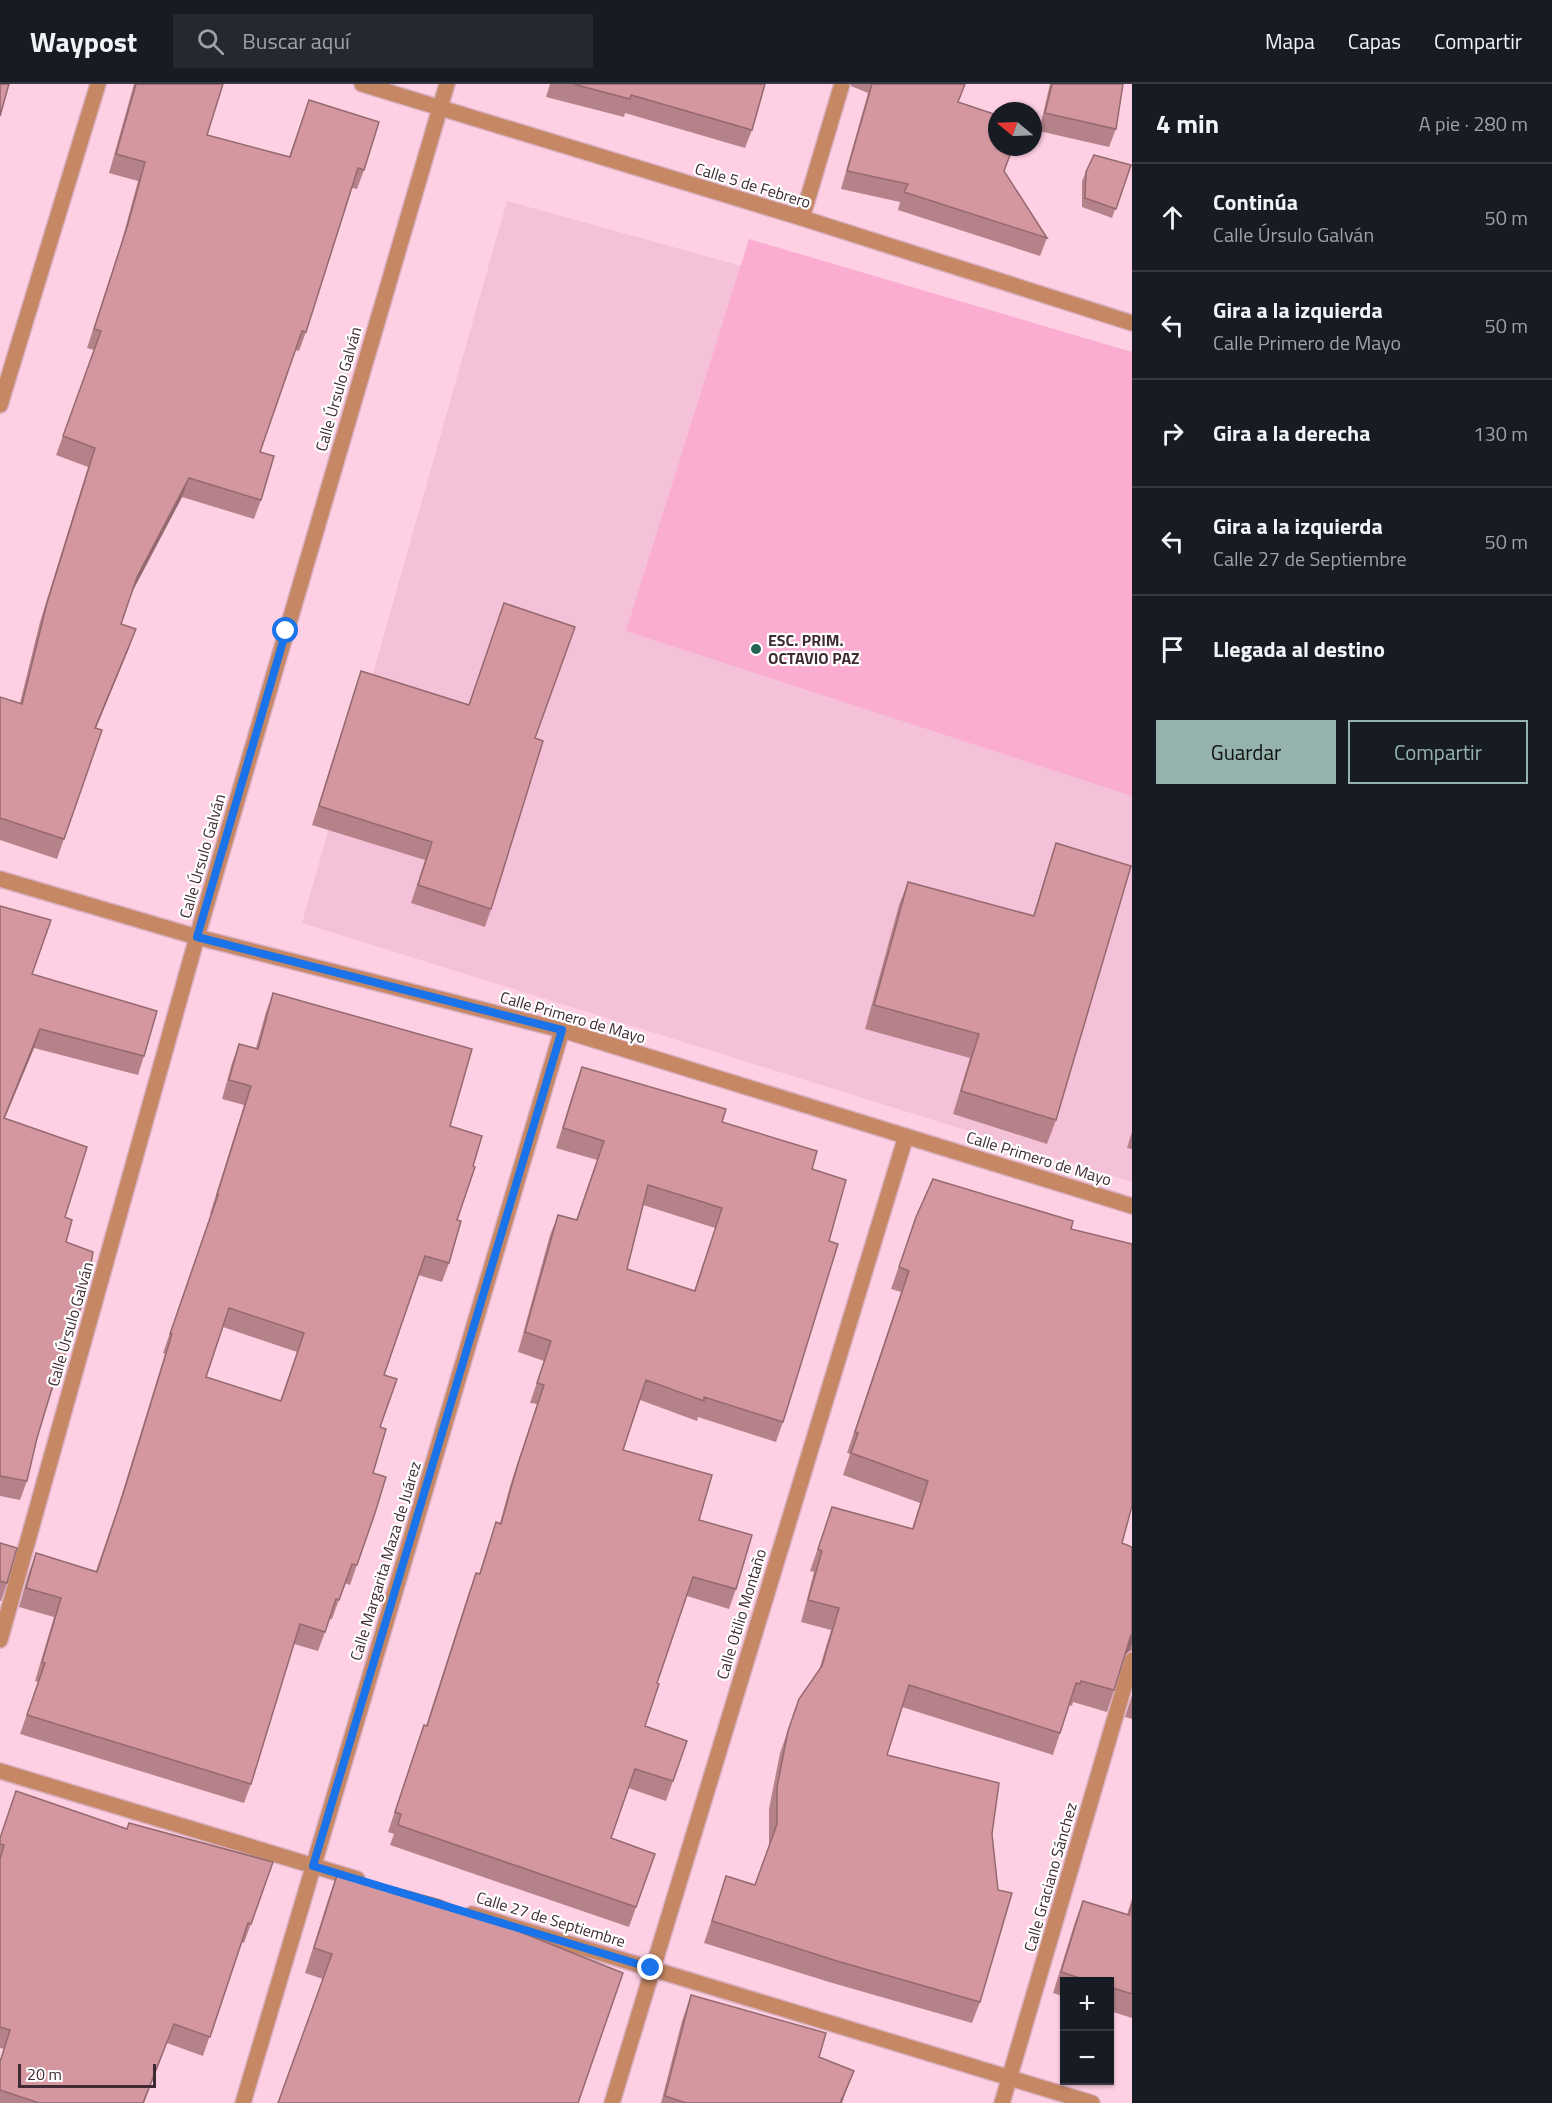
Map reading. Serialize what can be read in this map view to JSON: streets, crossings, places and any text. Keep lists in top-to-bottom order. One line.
{"streets":{"street":["Calle 5 de Febrero","Calle Úrsulo Galván","Calle Primero de Mayo","Calle Margarita Maza de Juárez","Calle Otilio Montaño","Calle Graciano Sánchez","Calle 27 de Septiembre"]},"crossings":[["Calle 5 de Febrero","Calle Úrsulo Galván"],["Calle Úrsulo Galván","Calle Primero de Mayo"],["Calle Primero de Mayo","Calle Margarita Maza de Juárez"],["Calle Primero de Mayo","Calle Otilio Montaño"],["Calle Otilio Montaño","Calle 27 de Septiembre"],["Calle Graciano Sánchez","Calle 27 de Septiembre"]],"places":["ESC. PRIM. OCTAVIO PAZ"],"scale_bar":"20 m","north":"left","page":{"header":"Waypost","search":"Buscar aquí","nav":["Mapa","Capas","Compartir"],"heading":["4 min","A pie · 280 m"],"list":[["Continúa","Calle Úrsulo Galván","50 m"],["Gira a la izquierda","Calle Primero de Mayo","50 m"],["Gira a la derecha","130 m"],["Gira a la izquierda","Calle 27 de Septiembre","50 m"],"Llegada al destino"],"buttons":["Guardar","Compartir"],"map_buttons":["+","−"],"scale":"20 m"}}
